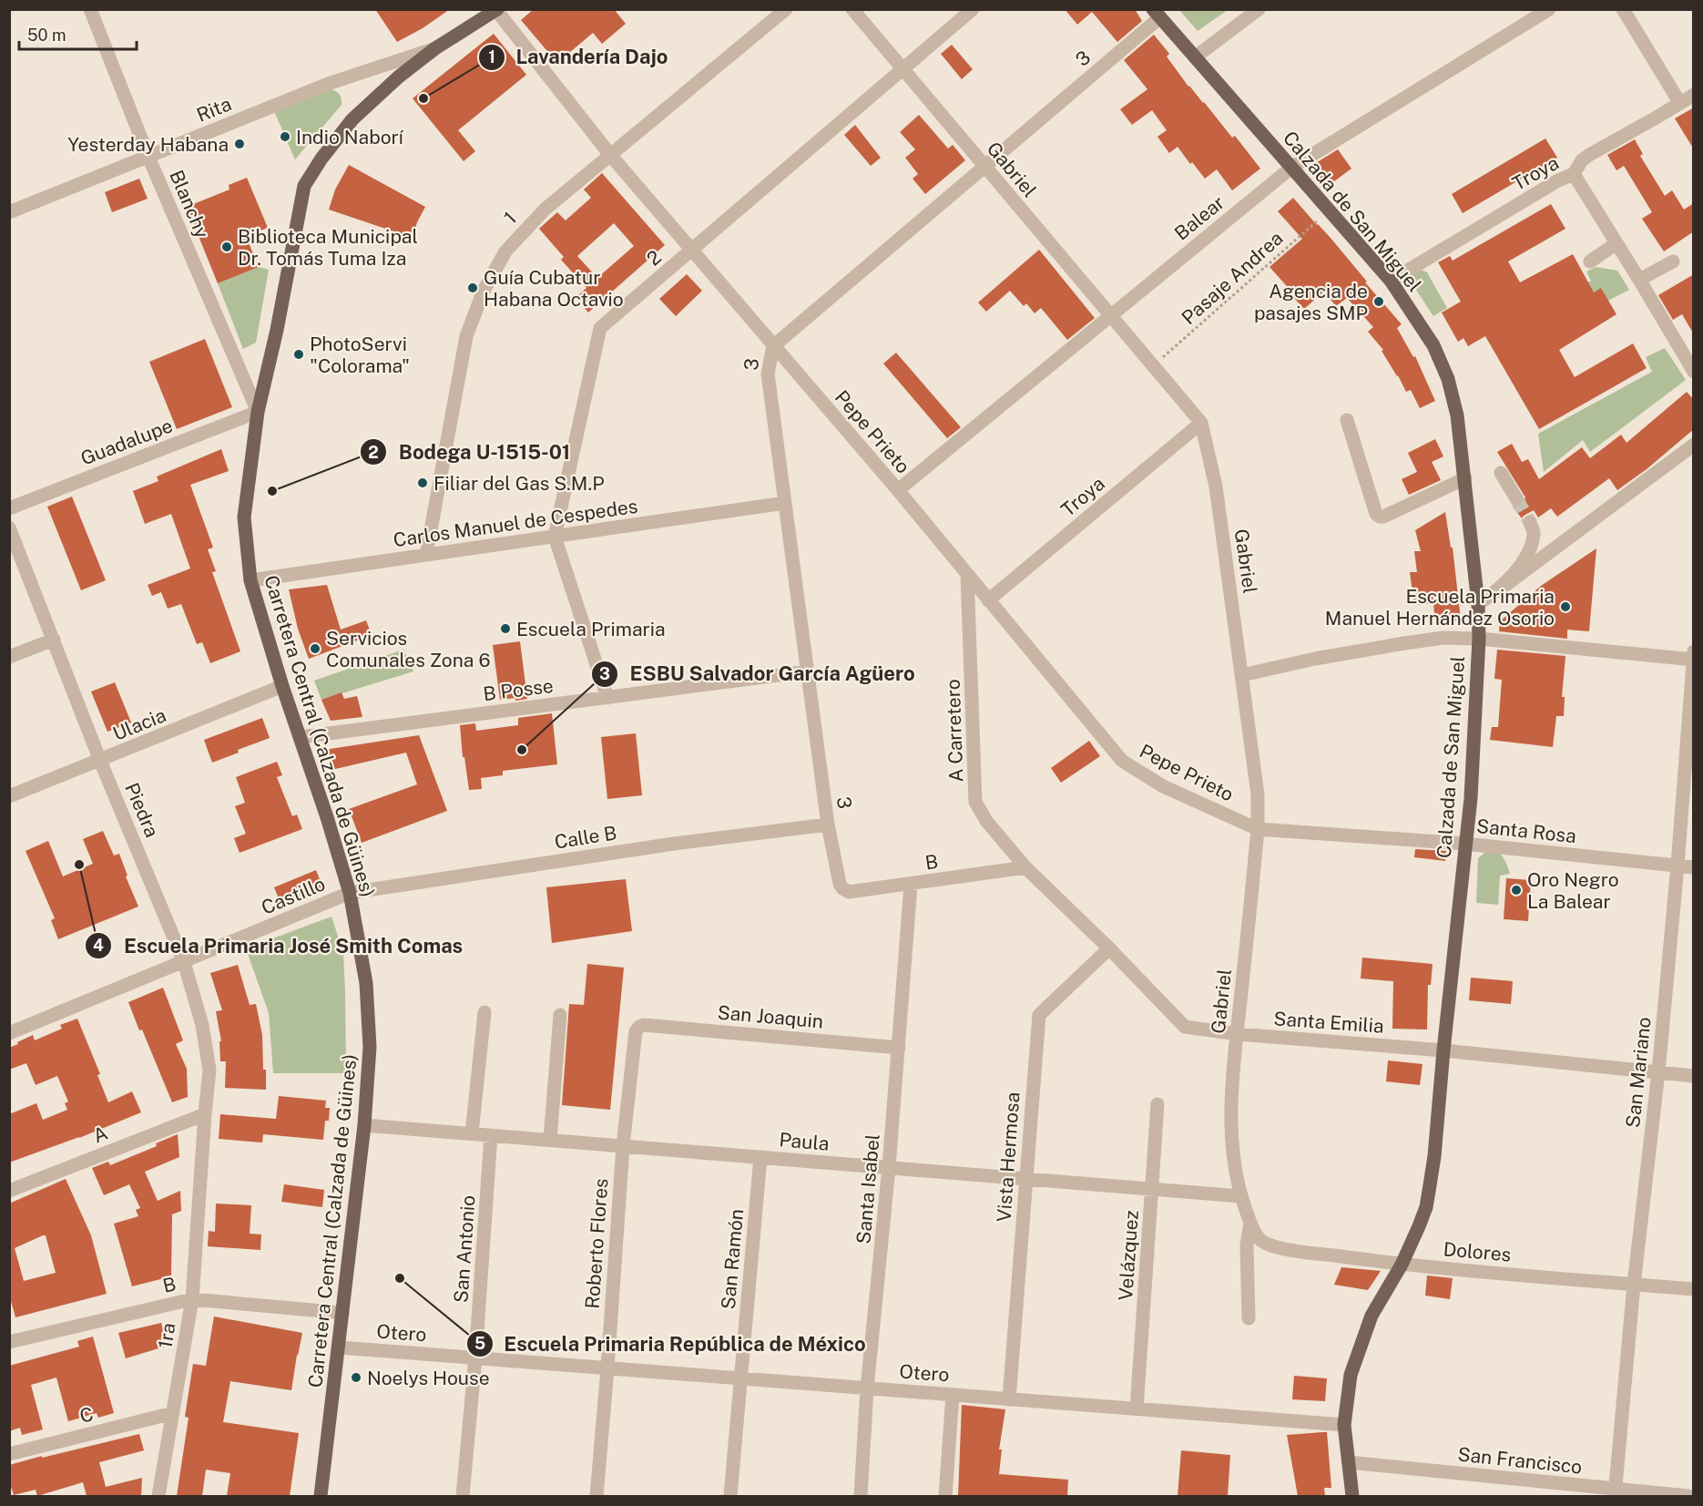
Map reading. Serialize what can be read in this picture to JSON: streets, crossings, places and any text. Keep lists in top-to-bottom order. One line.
{"streets":{"main road":["Calzada de San Miguel","Carretera Central (Calzada de Güines)"],"street":["3","Rita","Gabriel","Troya","Blanchy","1","Balear","2","Pepe Prieto","Guadalupe","Carlos Manuel de Cespedes","B Posse","Ulacia","A Carretero","Piedra","Santa Rosa","Calle B","B","Castillo","San Joaquin","Santa Emilia","San Mariano","A","Paula","Vista Hermosa","Santa Isabel","Roberto Flores","San Antonio","Dolores","Velázquez","San Ramón","Otero","1ra","C","San Francisco"],"path":["Pasaje Andrea"]},"crossings":[["3","Gabriel"],["3","Calzada de San Miguel"],["3","Pepe Prieto"],["3","Carlos Manuel de Cespedes"],["3","B Posse"],["3","Calle B"],["3","B"],["Rita","Blanchy"],["Rita","Carretera Central (Calzada de Güines)"],["Gabriel","Troya"],["Gabriel","Balear"],["Gabriel","2"],["Gabriel","Pasaje Andrea"],["Gabriel","Pepe Prieto"],["Gabriel","Santa Rosa"],["Gabriel","Santa Emilia"],["Gabriel","Paula"],["Gabriel","Dolores"],["Troya","Calzada de San Miguel"],["Troya","Pepe Prieto"],["Blanchy","Guadalupe"],["Blanchy","Carretera Central (Calzada de Güines)"],["Calzada de San Miguel","Balear"],["Calzada de San Miguel","Pasaje Andrea"],["Calzada de San Miguel","Santa Rosa"],["Calzada de San Miguel","Santa Emilia"],["Calzada de San Miguel","Dolores"],["Calzada de San Miguel","Otero"],["Calzada de San Miguel","San Francisco"],["1","Pepe Prieto"],["1","Carlos Manuel de Cespedes"],["Balear","Pepe Prieto"],["2","Pepe Prieto"],["2","Carlos Manuel de Cespedes"],["Pepe Prieto","A Carretero"],["Pepe Prieto","Carretera Central (Calzada de Güines)"],["Pepe Prieto","Santa Rosa"],["Guadalupe","Carretera Central (Calzada de Güines)"],["Carlos Manuel de Cespedes","Carretera Central (Calzada de Güines)"],["B Posse","Carretera Central (Calzada de Güines)"],["Ulacia","Carretera Central (Calzada de Güines)"],["Ulacia","Piedra"],["A Carretero","B"],["A Carretero","Santa Emilia"],["Carretera Central (Calzada de Güines)","Calle B"],["Carretera Central (Calzada de Güines)","B"],["Carretera Central (Calzada de Güines)","Castillo"],["Carretera Central (Calzada de Güines)","Paula"],["Carretera Central (Calzada de Güines)","Otero"],["Piedra","Castillo"],["Piedra","A"],["Piedra","1ra"],["Santa Rosa","San Mariano"],["Calle B","Castillo"],["B","Santa Emilia"],["B","Santa Isabel"],["B","1ra"],["San Joaquin","Santa Isabel"],["San Joaquin","Roberto Flores"],["Santa Emilia","San Mariano"],["Santa Emilia","Vista Hermosa"],["San Mariano","Dolores"],["San Mariano","San Francisco"],["A","1ra"],["Paula","Vista Hermosa"],["Paula","Santa Isabel"],["Paula","Roberto Flores"],["Paula","San Antonio"],["Paula","Velázquez"],["Paula","San Ramón"],["Vista Hermosa","Otero"],["Santa Isabel","Otero"],["Roberto Flores","Otero"],["San Antonio","Otero"],["Velázquez","Otero"],["San Ramón","Otero"],["1ra","C"]],"places":["Lavandería Dajo","Indio Naborí","Yesterday Habana","Biblioteca Municipal Dr. Tomás Tuma Iza","Guía Cubatur Habana Octavio","Agencia de pasajes SMP","PhotoServi \"Colorama\"","Filiar del Gas S.M.P","Bodega U-1515-01","Escuela Primaria Manuel Hernández Osorio","Escuela Primaria","Servicios Comunales Zona 6","ESBU Salvador García Agüero","Escuela Primaria José Smith Comas","Oro Negro La Balear","Escuela Primaria República de México","Noelys House"],"scale_bar":"50 m"}
